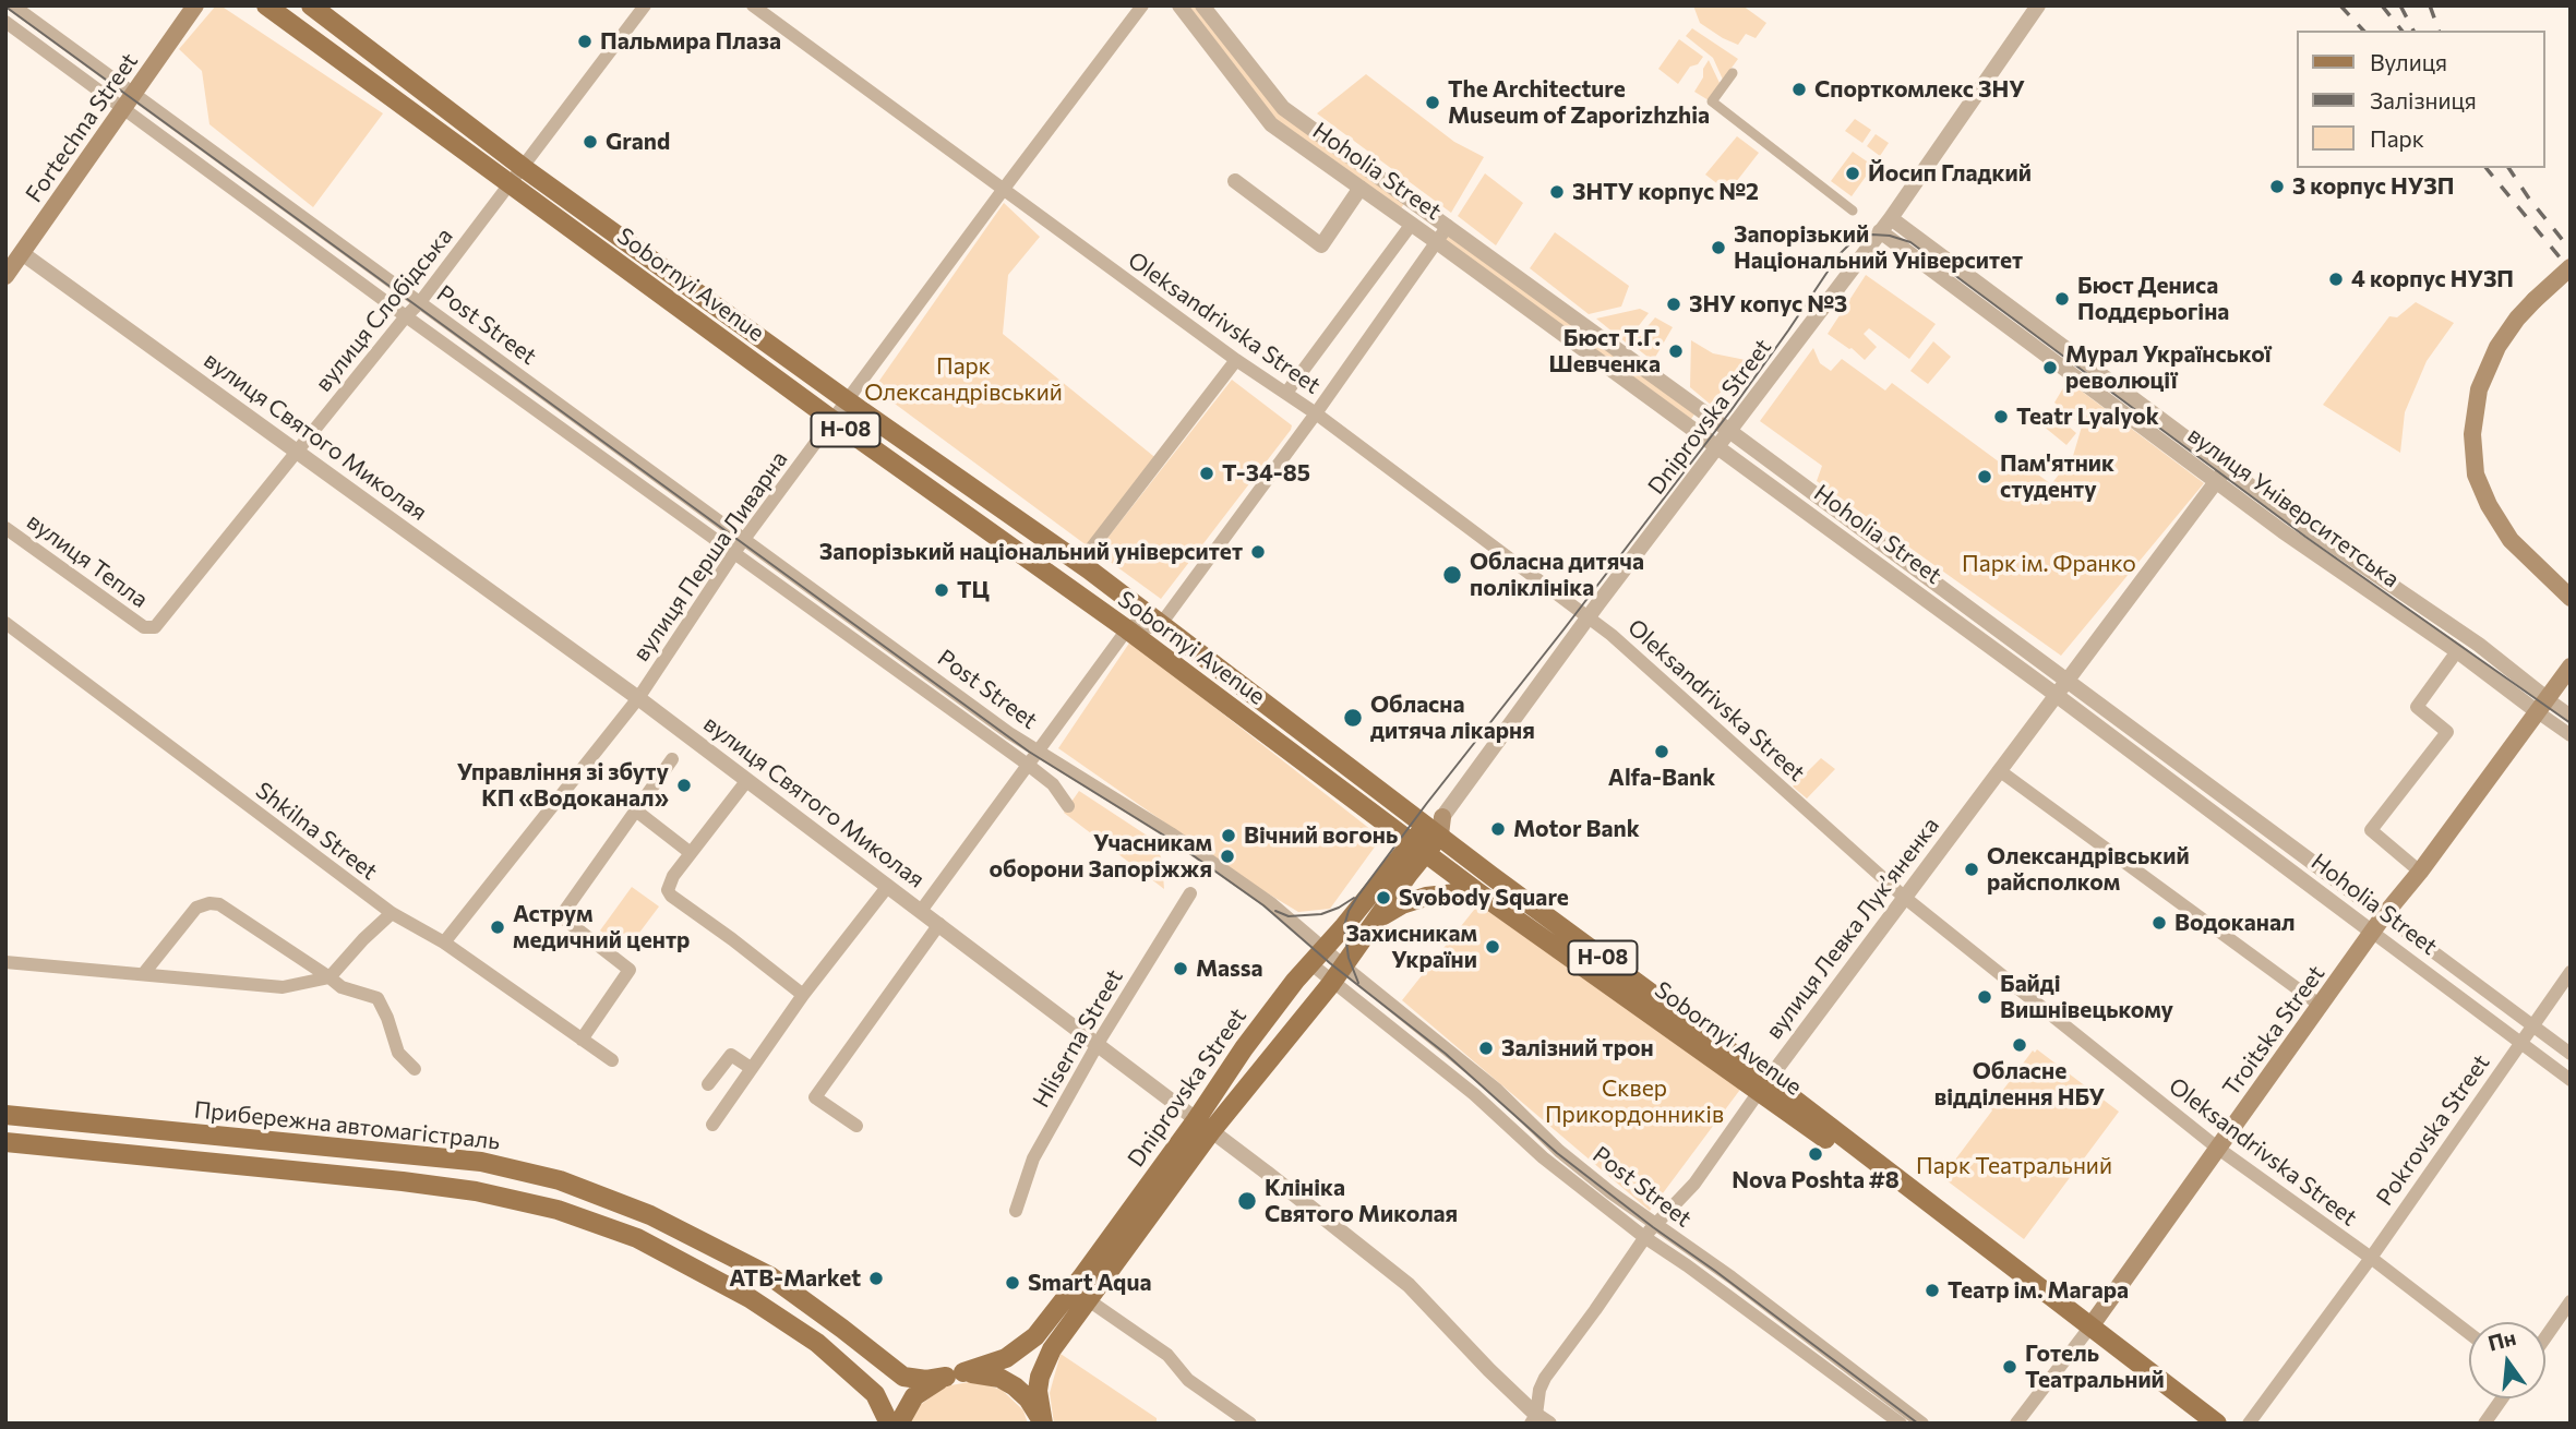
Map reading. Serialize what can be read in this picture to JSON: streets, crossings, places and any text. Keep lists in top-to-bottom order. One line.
{"streets":{"main road":["Fortechna Street","Sobornyi Avenue","Dniprovska Street","Н-08","Troitska Street","Прибережна автомагістраль"],"street":["Hoholia Street","вулиця Слобідська","Oleksandrivska Street","Post Street","вулиця Святого Миколая","вулиця Університетська","вулиця Перша Ливарна","вулиця Тепла","Shkilna Street","вулиця Левка Лукʼяненка","Hliserna Street","Pokrovska Street"]},"crossings":[["Fortechna Street","Post Street"],["Fortechna Street","вулиця Святого Миколая"],["Hoholia Street","Dniprovska Street"],["Hoholia Street","вулиця Левка Лукʼяненка"],["Hoholia Street","Troitska Street"],["Hoholia Street","Pokrovska Street"],["Sobornyi Avenue","вулиця Слобідська"],["Sobornyi Avenue","Dniprovska Street"],["Sobornyi Avenue","вулиця Перша Ливарна"],["Sobornyi Avenue","вулиця Левка Лукʼяненка"],["Sobornyi Avenue","Troitska Street"],["вулиця Слобідська","Post Street"],["вулиця Слобідська","вулиця Святого Миколая"],["вулиця Слобідська","вулиця Тепла"],["Oleksandrivska Street","Dniprovska Street"],["Oleksandrivska Street","вулиця Перша Ливарна"],["Oleksandrivska Street","вулиця Левка Лукʼяненка"],["Oleksandrivska Street","Troitska Street"],["Oleksandrivska Street","Pokrovska Street"],["Post Street","Dniprovska Street"],["Post Street","вулиця Перша Ливарна"],["Post Street","вулиця Левка Лукʼяненка"],["Dniprovska Street","вулиця Святого Миколая"],["Dniprovska Street","вулиця Університетська"],["Dniprovska Street","Прибережна автомагістраль"],["вулиця Святого Миколая","вулиця Перша Ливарна"],["вулиця Святого Миколая","вулиця Левка Лукʼяненка"],["вулиця Святого Миколая","Hliserna Street"],["вулиця Університетська","вулиця Левка Лукʼяненка"],["вулиця Університетська","Troitska Street"],["вулиця Перша Ливарна","Shkilna Street"]],"parks":["Парк Олександрівський","Парк ім. Франко","Сквер Прикордонників","Парк Театральний"],"places":["Пальмира Плаза","Спорткомлекс ЗНУ","The Architecture Museum of Zaporizhzhia","Grand","Йосип Гладкий","3 корпус НУЗП","ЗНТУ корпус №2","Запорізький Національний Університет","4 корпус НУЗП","Бюст Дениса Поддєрьогіна","ЗНУ копус №3","Бюст Т.Г. Шевченка","Мурал Української революції","Teatr Lyalyok","Т-34-85","Пам'ятник студенту","Запорізький національний університет","Обласна дитяча поліклініка","ТЦ","Обласна дитяча лікарня","Alfa-Bank","Управлiння зi збуту КП «Водоканал»","Motor Bank","Вічний вогонь","Учасникам оборони Запоріжжя","Олександрівський райсполком","Svobody Square","Водоканал","Аструм медичний центр","Захисникам України","Massa","Байді Вишнівецькому","Обласне відділення НБУ","Залізний трон","Nova Poshta #8","Клініка Святого Миколая","ATB-Market","Smart Aqua","Театр ім. Магара","Готель Театральний"],"legend":["Вулиця","Залізниця","Парк"],"north":"top"}
